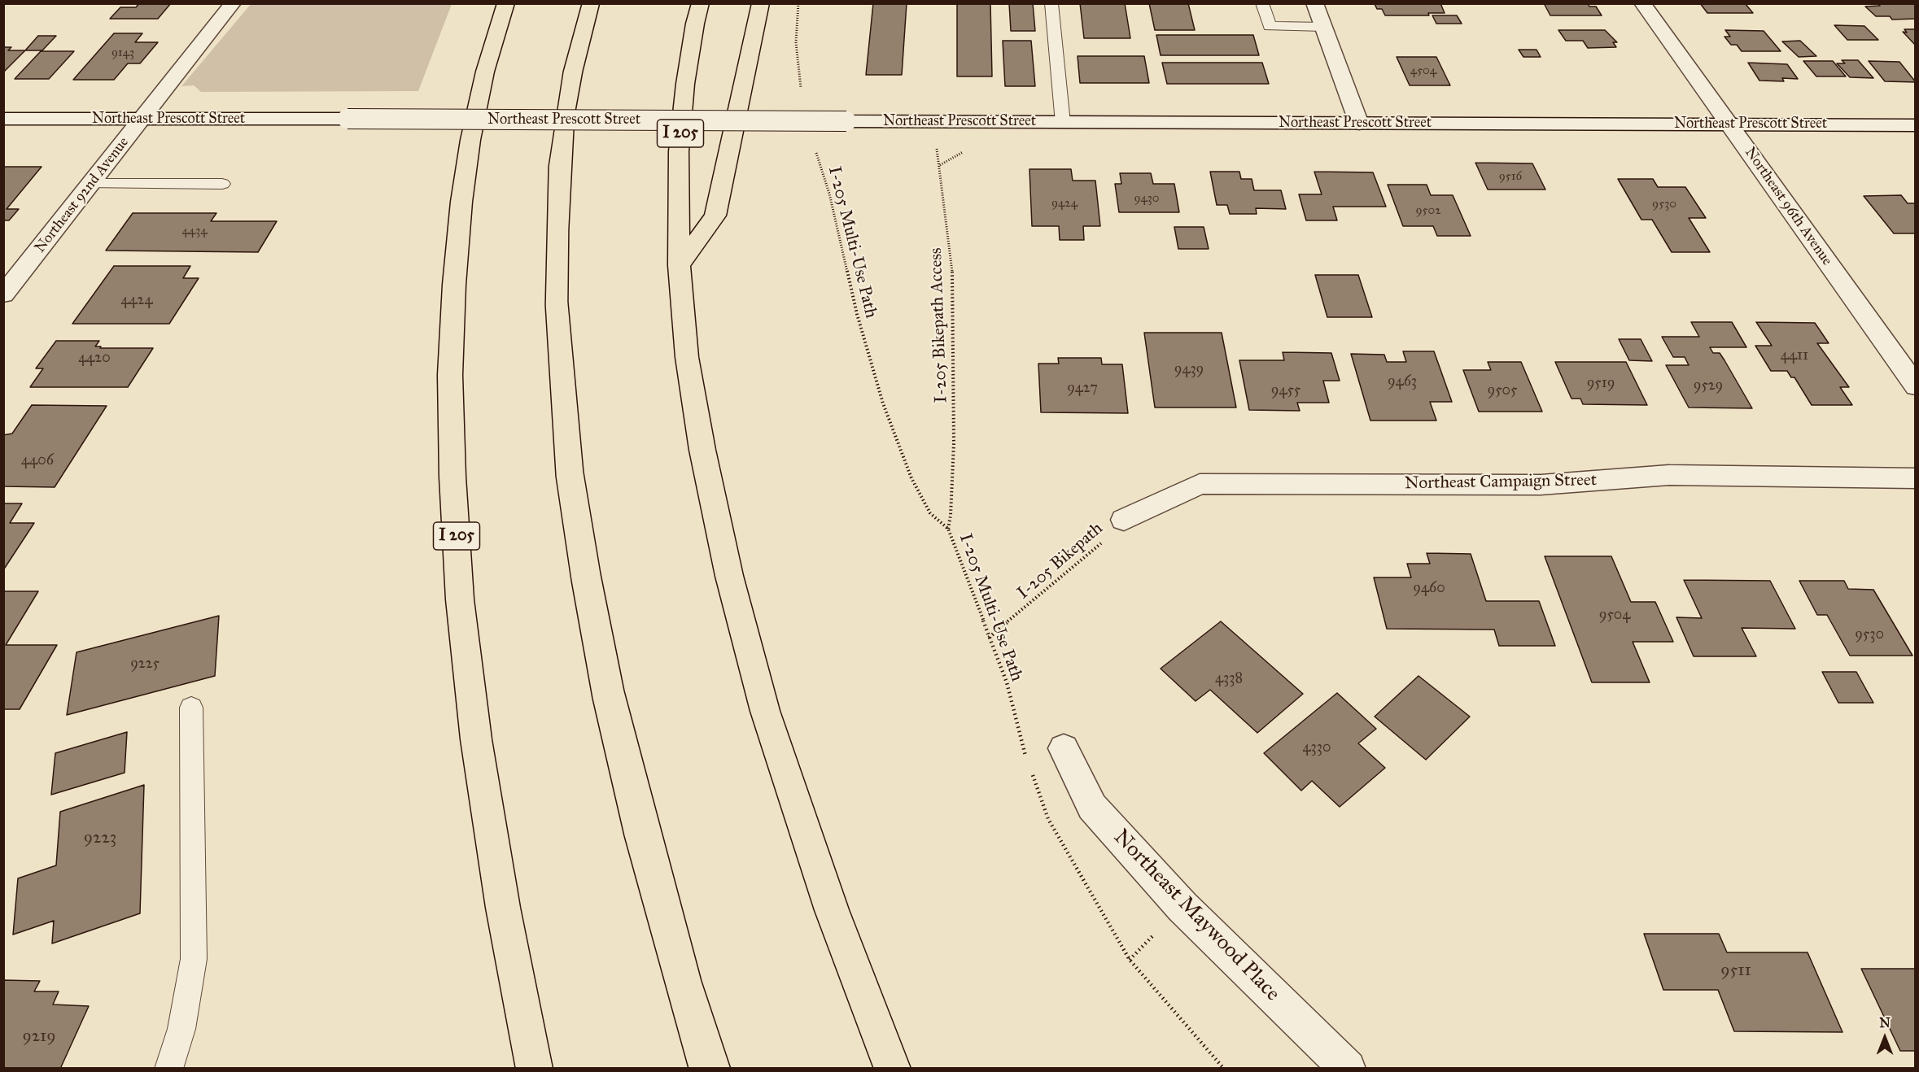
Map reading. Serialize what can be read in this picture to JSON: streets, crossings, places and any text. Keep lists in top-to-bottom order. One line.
{"streets":{"highway":["I 205"],"street":["Northeast Prescott Street","Northeast 92nd Avenue","Northeast 96th Avenue","Northeast Campaign Street","Northeast Maywood Place"],"path":["I-205 Multi-Use Path","I-205 Bikepath Access","I-205 Bikepath"]},"crossings":[["Northeast Prescott Street","Northeast 92nd Avenue"],["Northeast Prescott Street","Northeast 96th Avenue"],["Northeast Prescott Street","I-205 Bikepath Access"],["I-205 Multi-Use Path","I-205 Bikepath Access"],["I-205 Multi-Use Path","I-205 Bikepath"],["Northeast Campaign Street","I-205 Bikepath"]],"house_numbers":["9143","4504","9516","9430","9424","9530","9502","4434","4424","4411","4420","9439","9463","9519","9529","9427","9455","9505","4406","9460","9504","9530","9225","4338","4330","9223","9511","9219"],"north":"top"}
